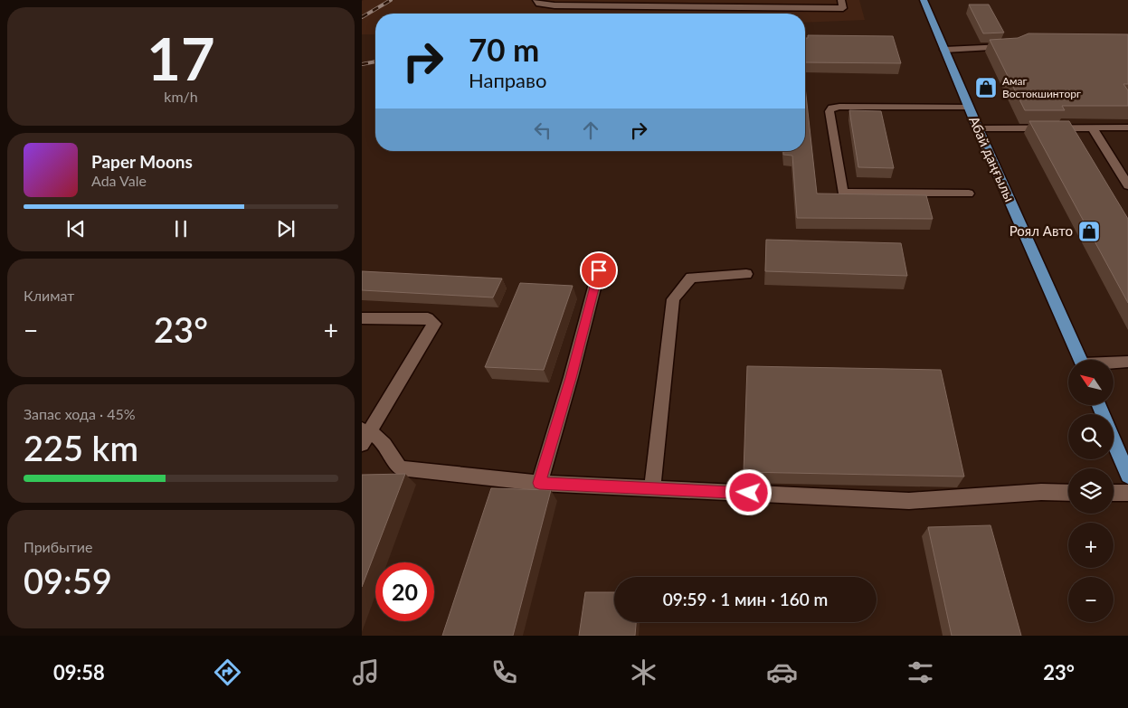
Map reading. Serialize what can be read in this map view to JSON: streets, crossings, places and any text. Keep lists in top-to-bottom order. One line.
{"streets":{"main road":["Абай даңғылы"]},"places":{"shop":["Амаг Востокшинторг","Роял Авто"]},"north":"top left","page":{"tile":[["17","km/h"],"Климат",["Запас хода · 45%","225 km"],["Прибытие","09:59"]],"turn":["70 m","Направо"],"song":["Paper Moons","Ada Vale"],"heat":["−","23°","+"],"map_buttons":["+","−"],"limit":"20","trip":"09:59 · 1 мин · 160 m","tabs":["09:58","23°"]}}
